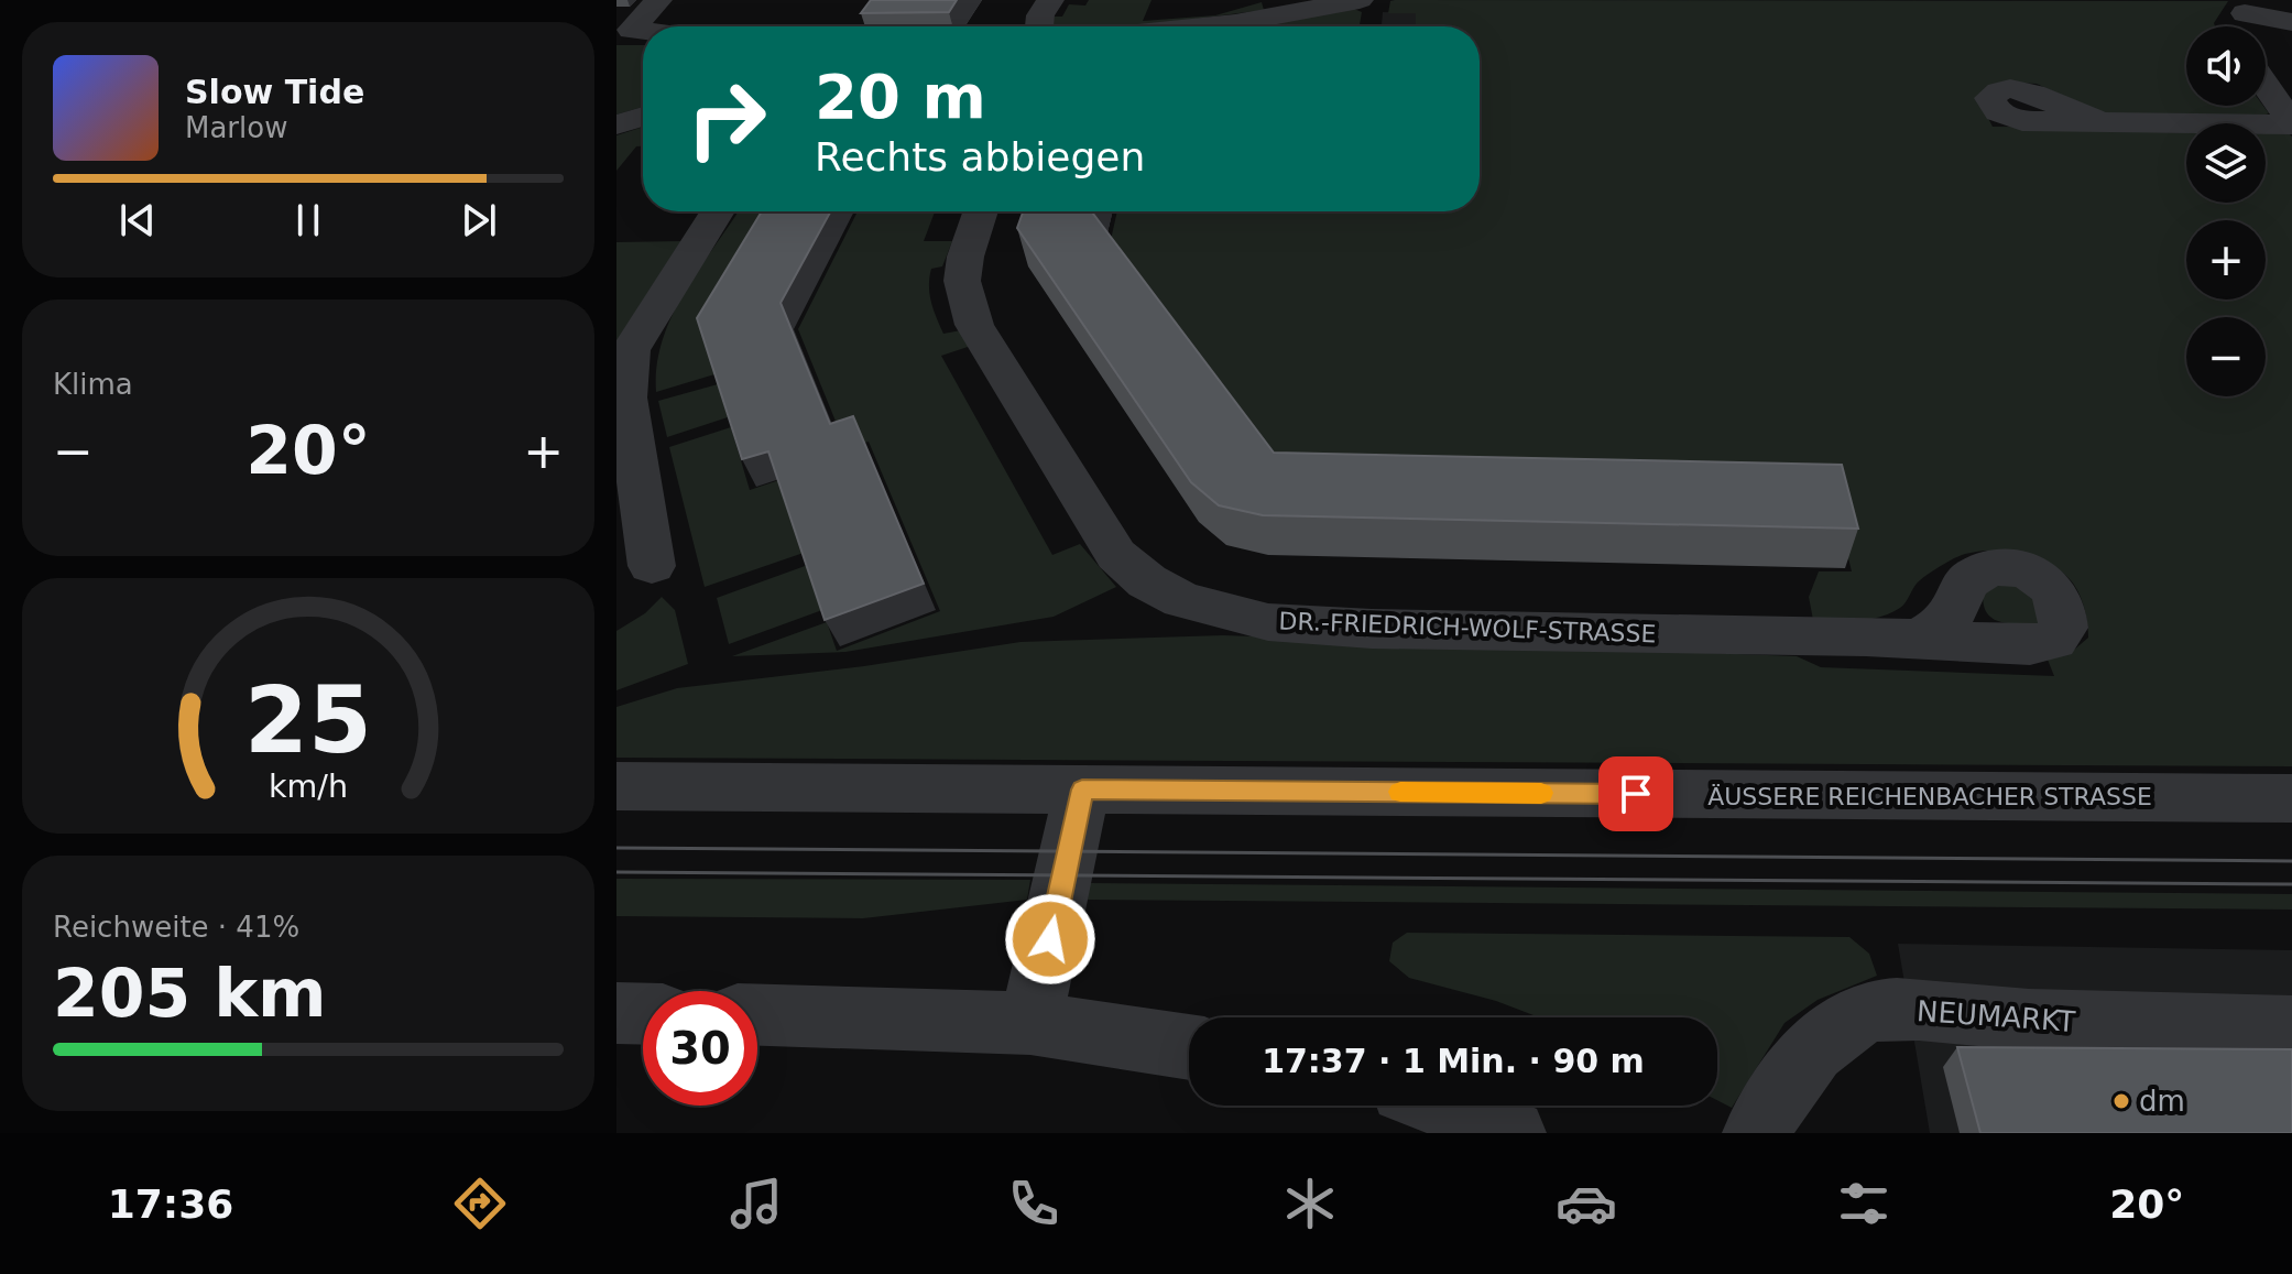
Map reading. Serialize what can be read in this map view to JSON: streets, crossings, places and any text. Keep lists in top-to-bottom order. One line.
{"streets":{"street":["DR.-FRIEDRICH-WOLF-STRASSE","ÄUSSERE REICHENBACHER STRASSE","NEUMARKT"]},"places":["dm"],"page":{"map_buttons":["+","−"],"turn":["20 m","Rechts abbiegen"],"song":["Slow Tide","Marlow"],"tile":["Klima",["Reichweite · 41%","205 km"]],"heat":["−","20°","+"],"limit":"30","trip":"17:37 · 1 Min. · 90 m","tabs":["17:36","20°"],"gauge":["25","km/h"]}}
